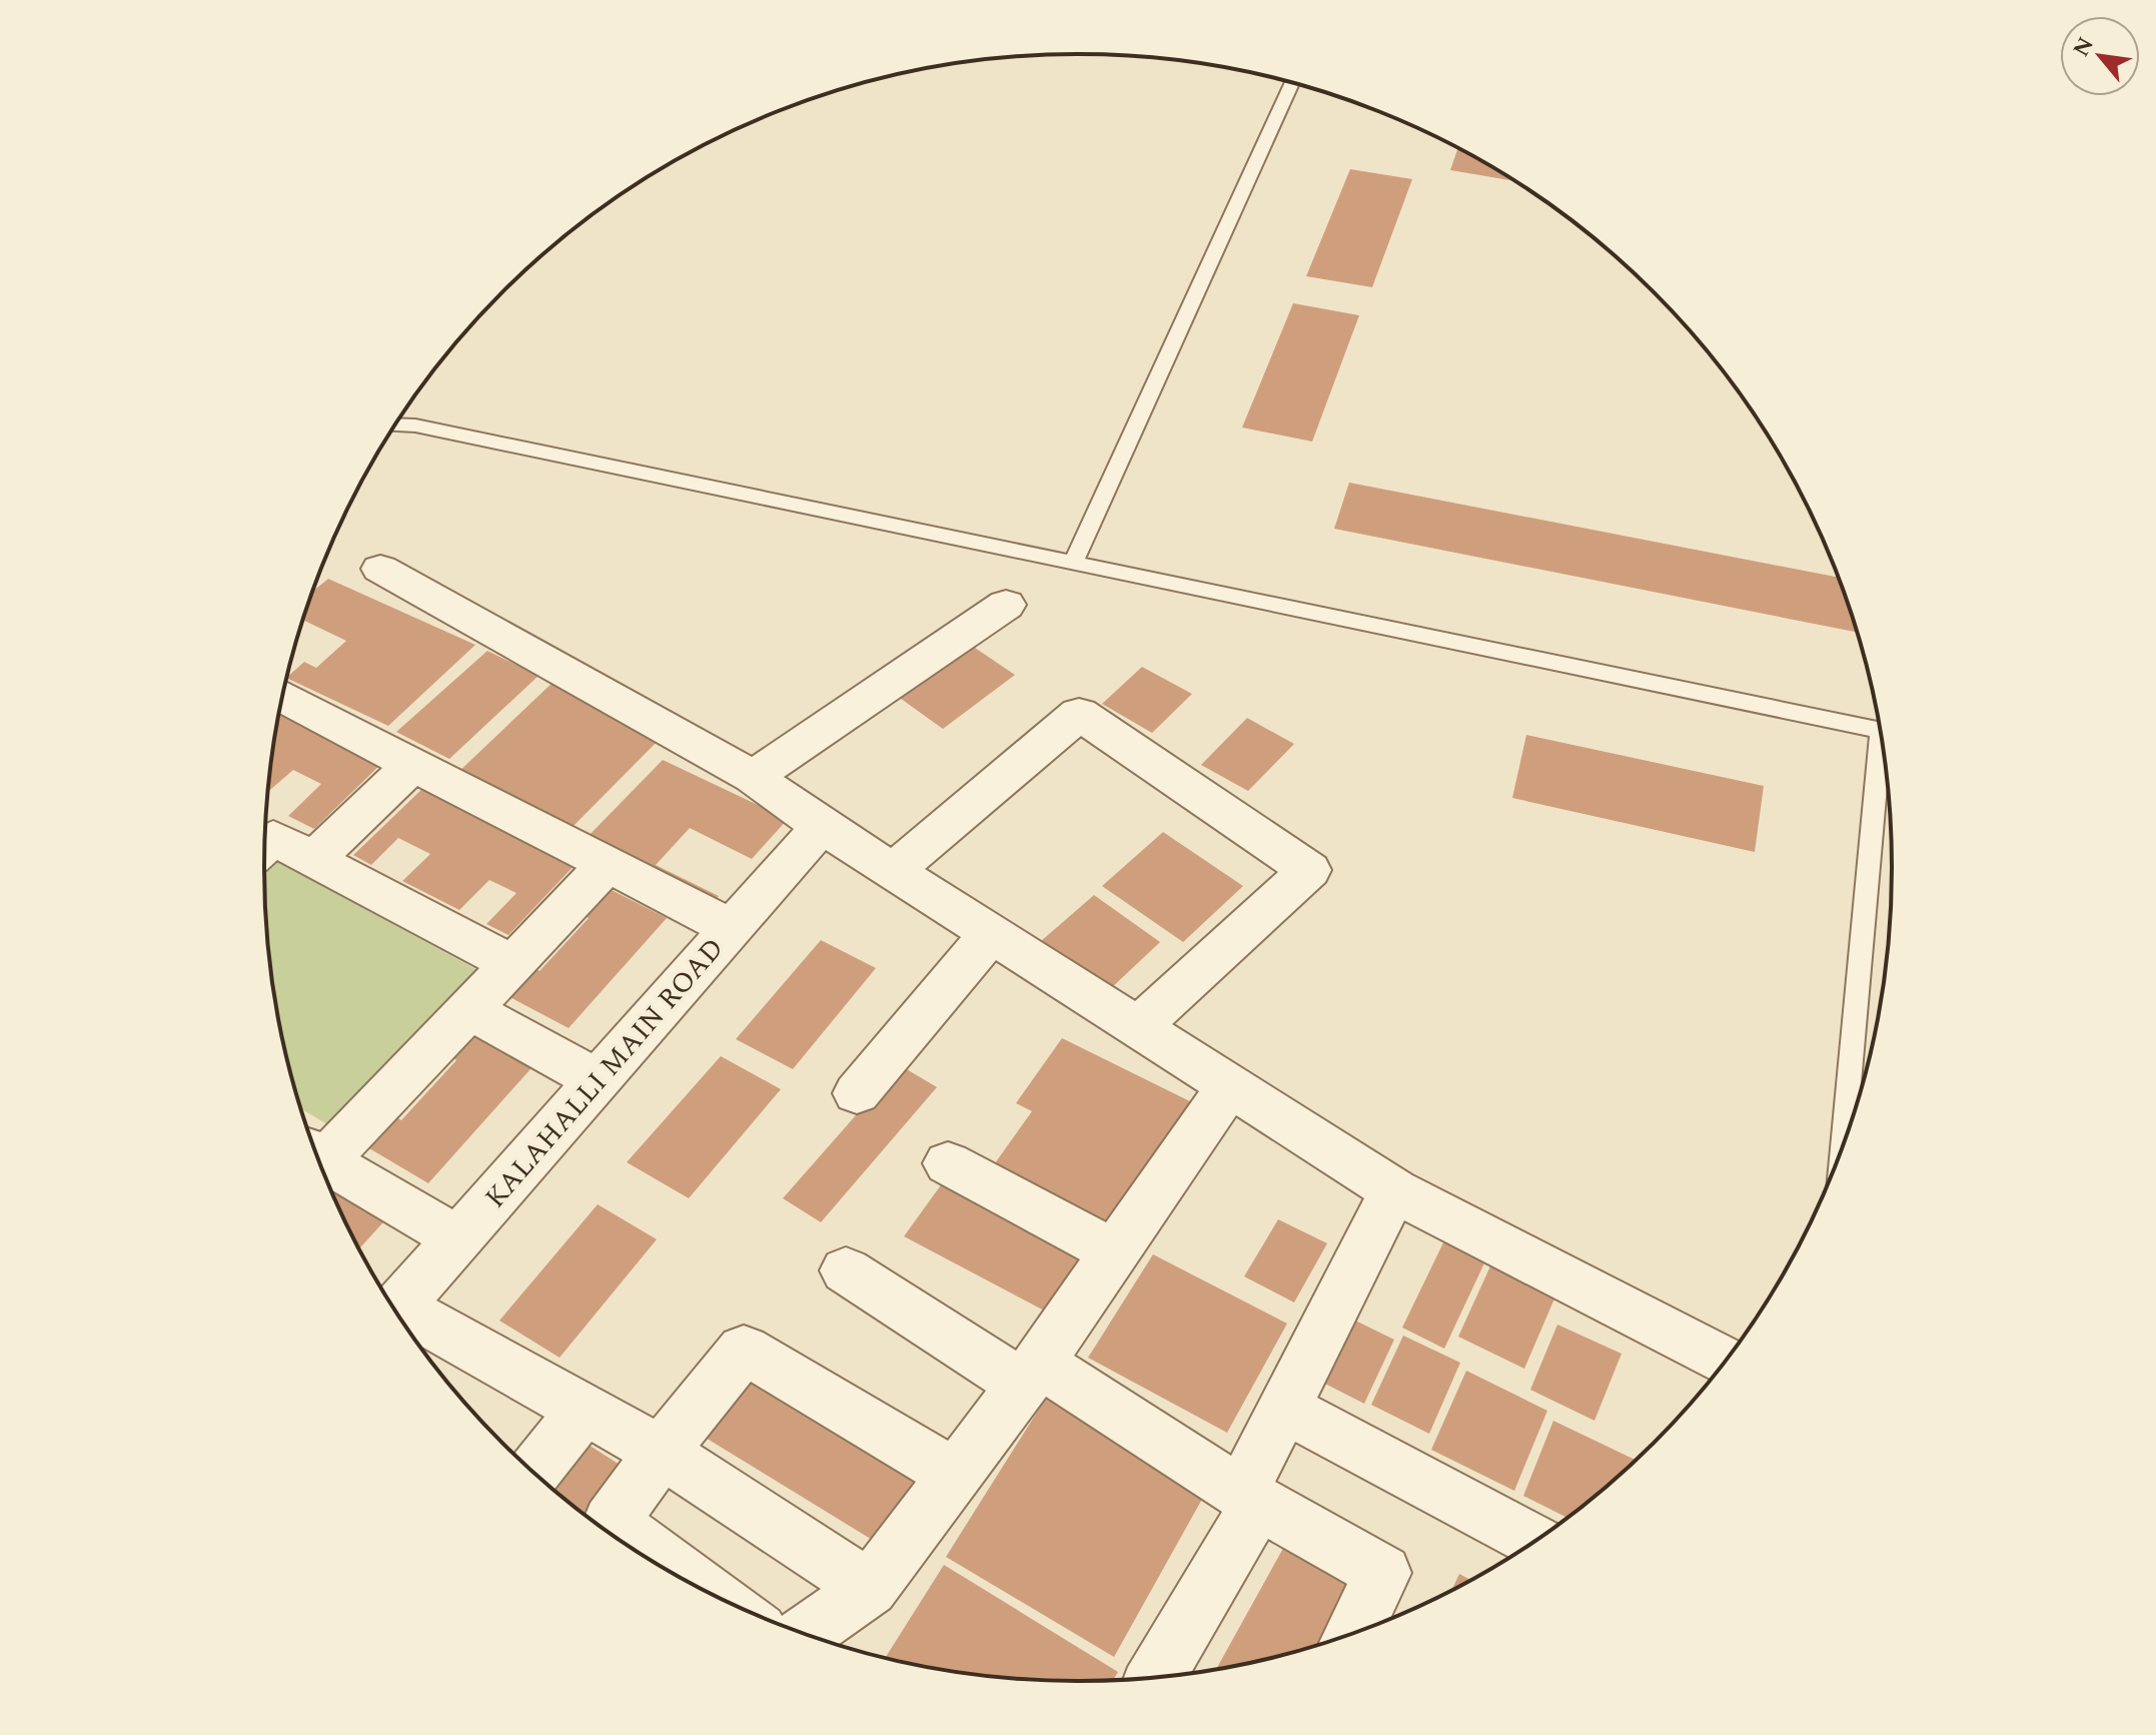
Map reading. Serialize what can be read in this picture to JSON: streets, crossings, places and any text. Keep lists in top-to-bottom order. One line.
{"streets":{"street":["KALAHALLI MAIN ROAD"]},"north":"top left"}
